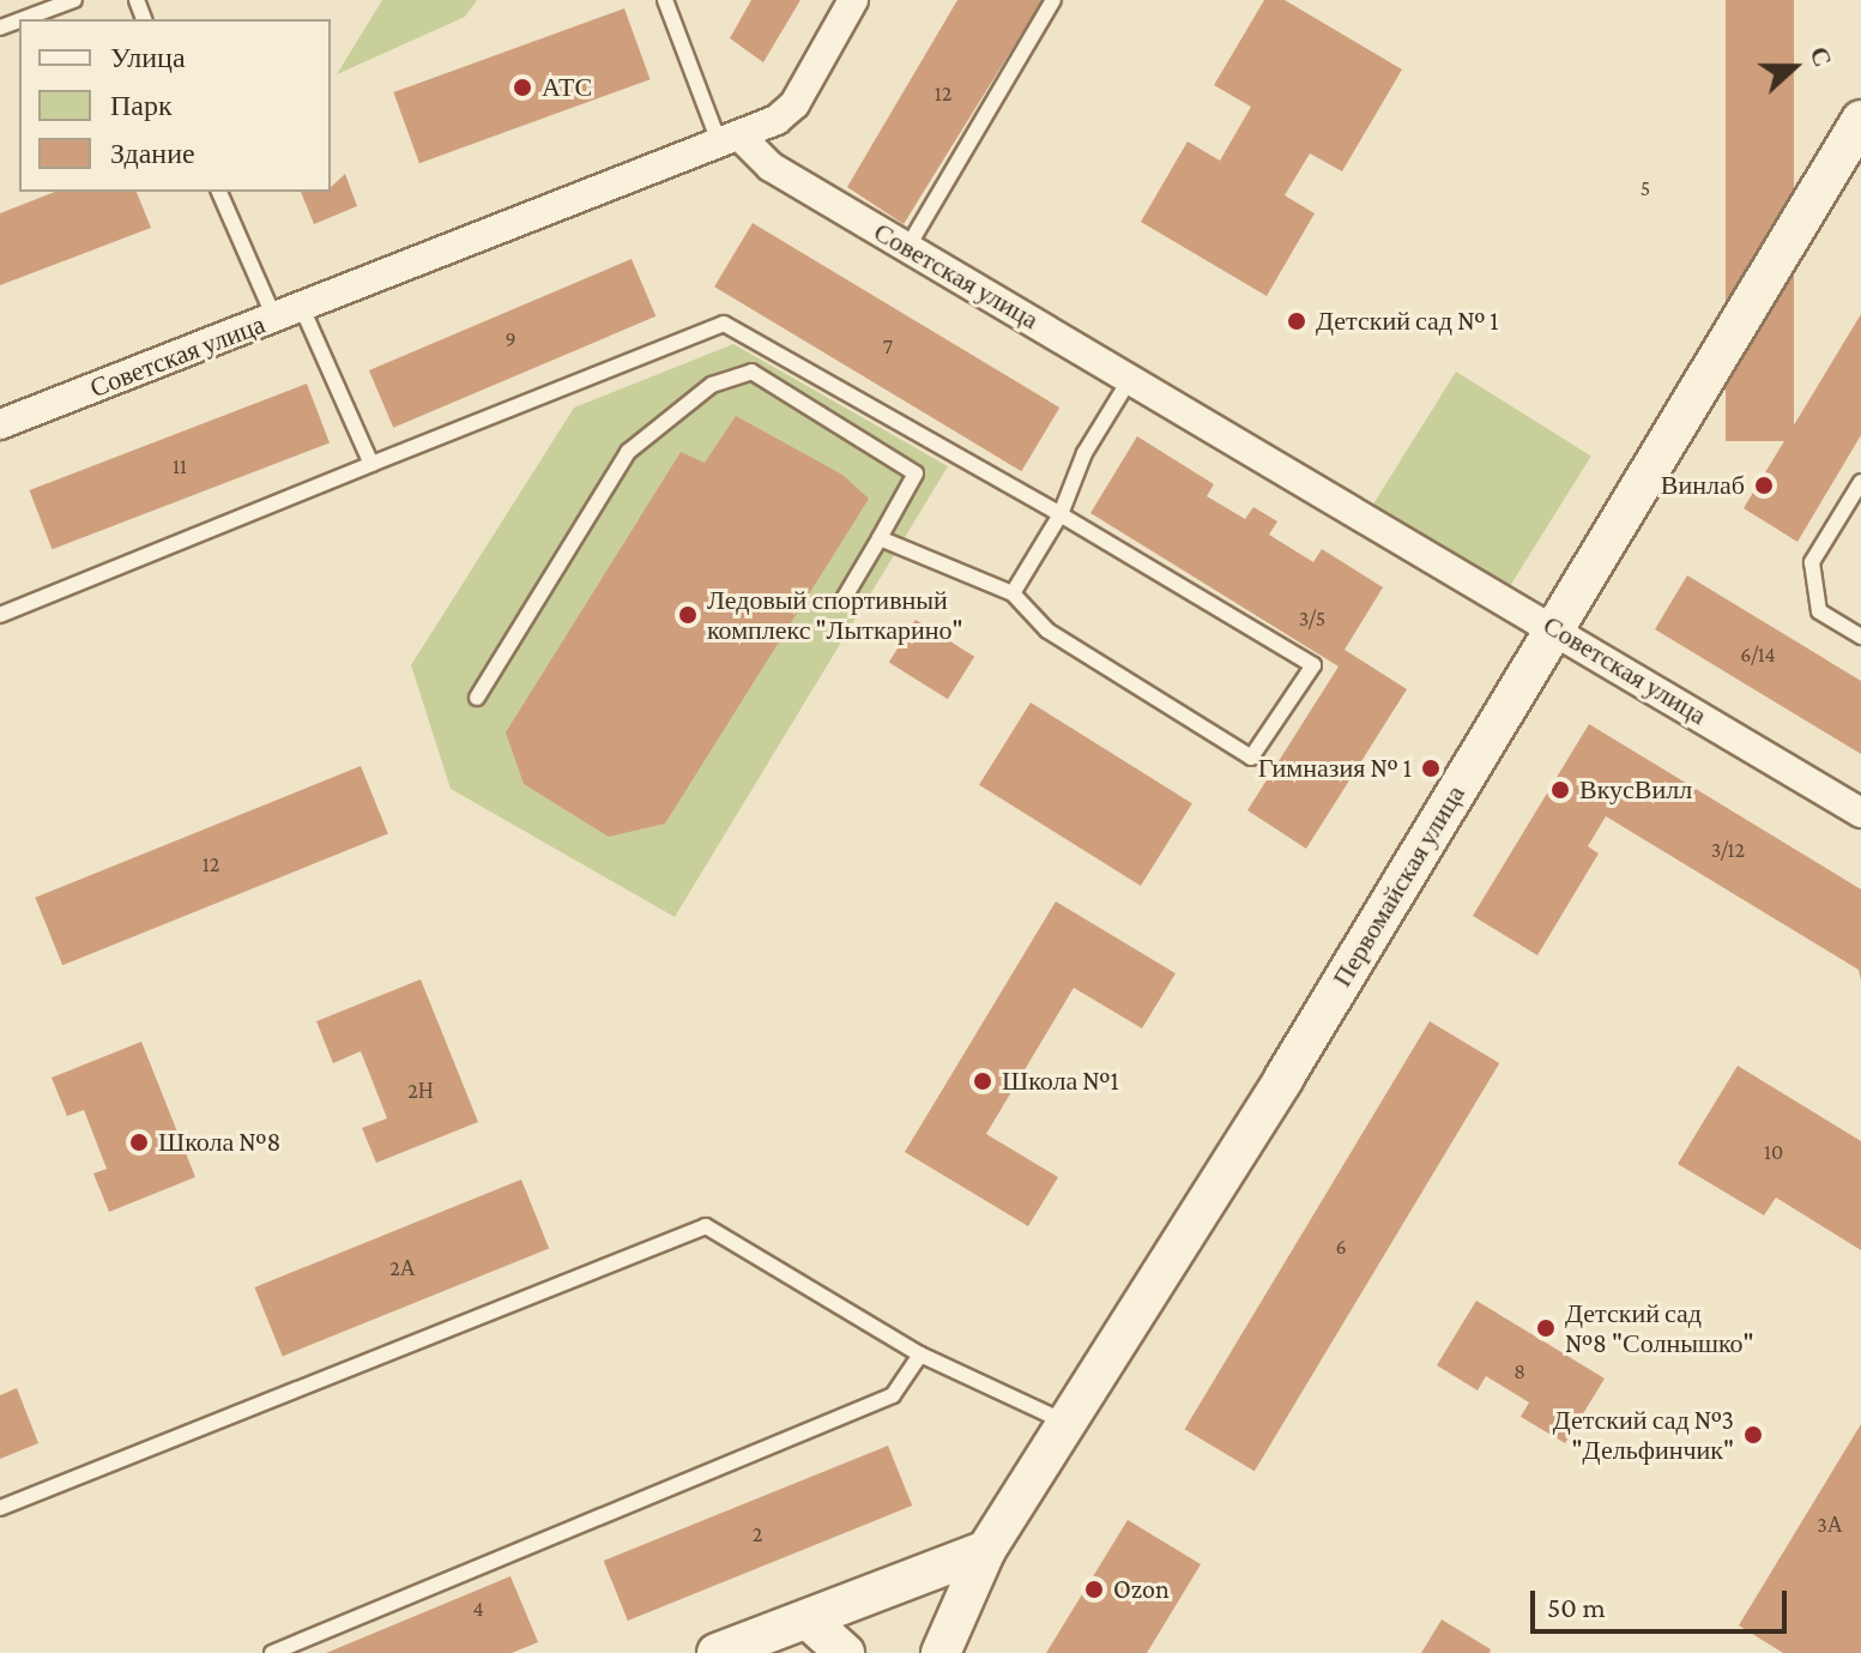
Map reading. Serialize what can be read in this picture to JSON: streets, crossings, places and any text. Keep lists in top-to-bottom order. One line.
{"streets":{"street":["Советская улица","Первомайская улица"]},"crossings":[["Советская улица","Первомайская улица"]],"places":["АТС","Детский сад № 1","Винлаб","Ледовый спортивный комплекс \"Лыткарино\"","Гимназия № 1","ВкусВилл","Школа №1","Школа №8","Детский сад №8 \"Солнышко\"","Детский сад №3 \"Дельфинчик\"","Ozon"],"house_numbers":["12","5","9","7","11","3/5","6/14","3/12","12","2Н","10","6","2А","8","3А","2","4"],"legend":["Улица","Парк","Здание"],"scale_bar":"50 m","north":"right"}
